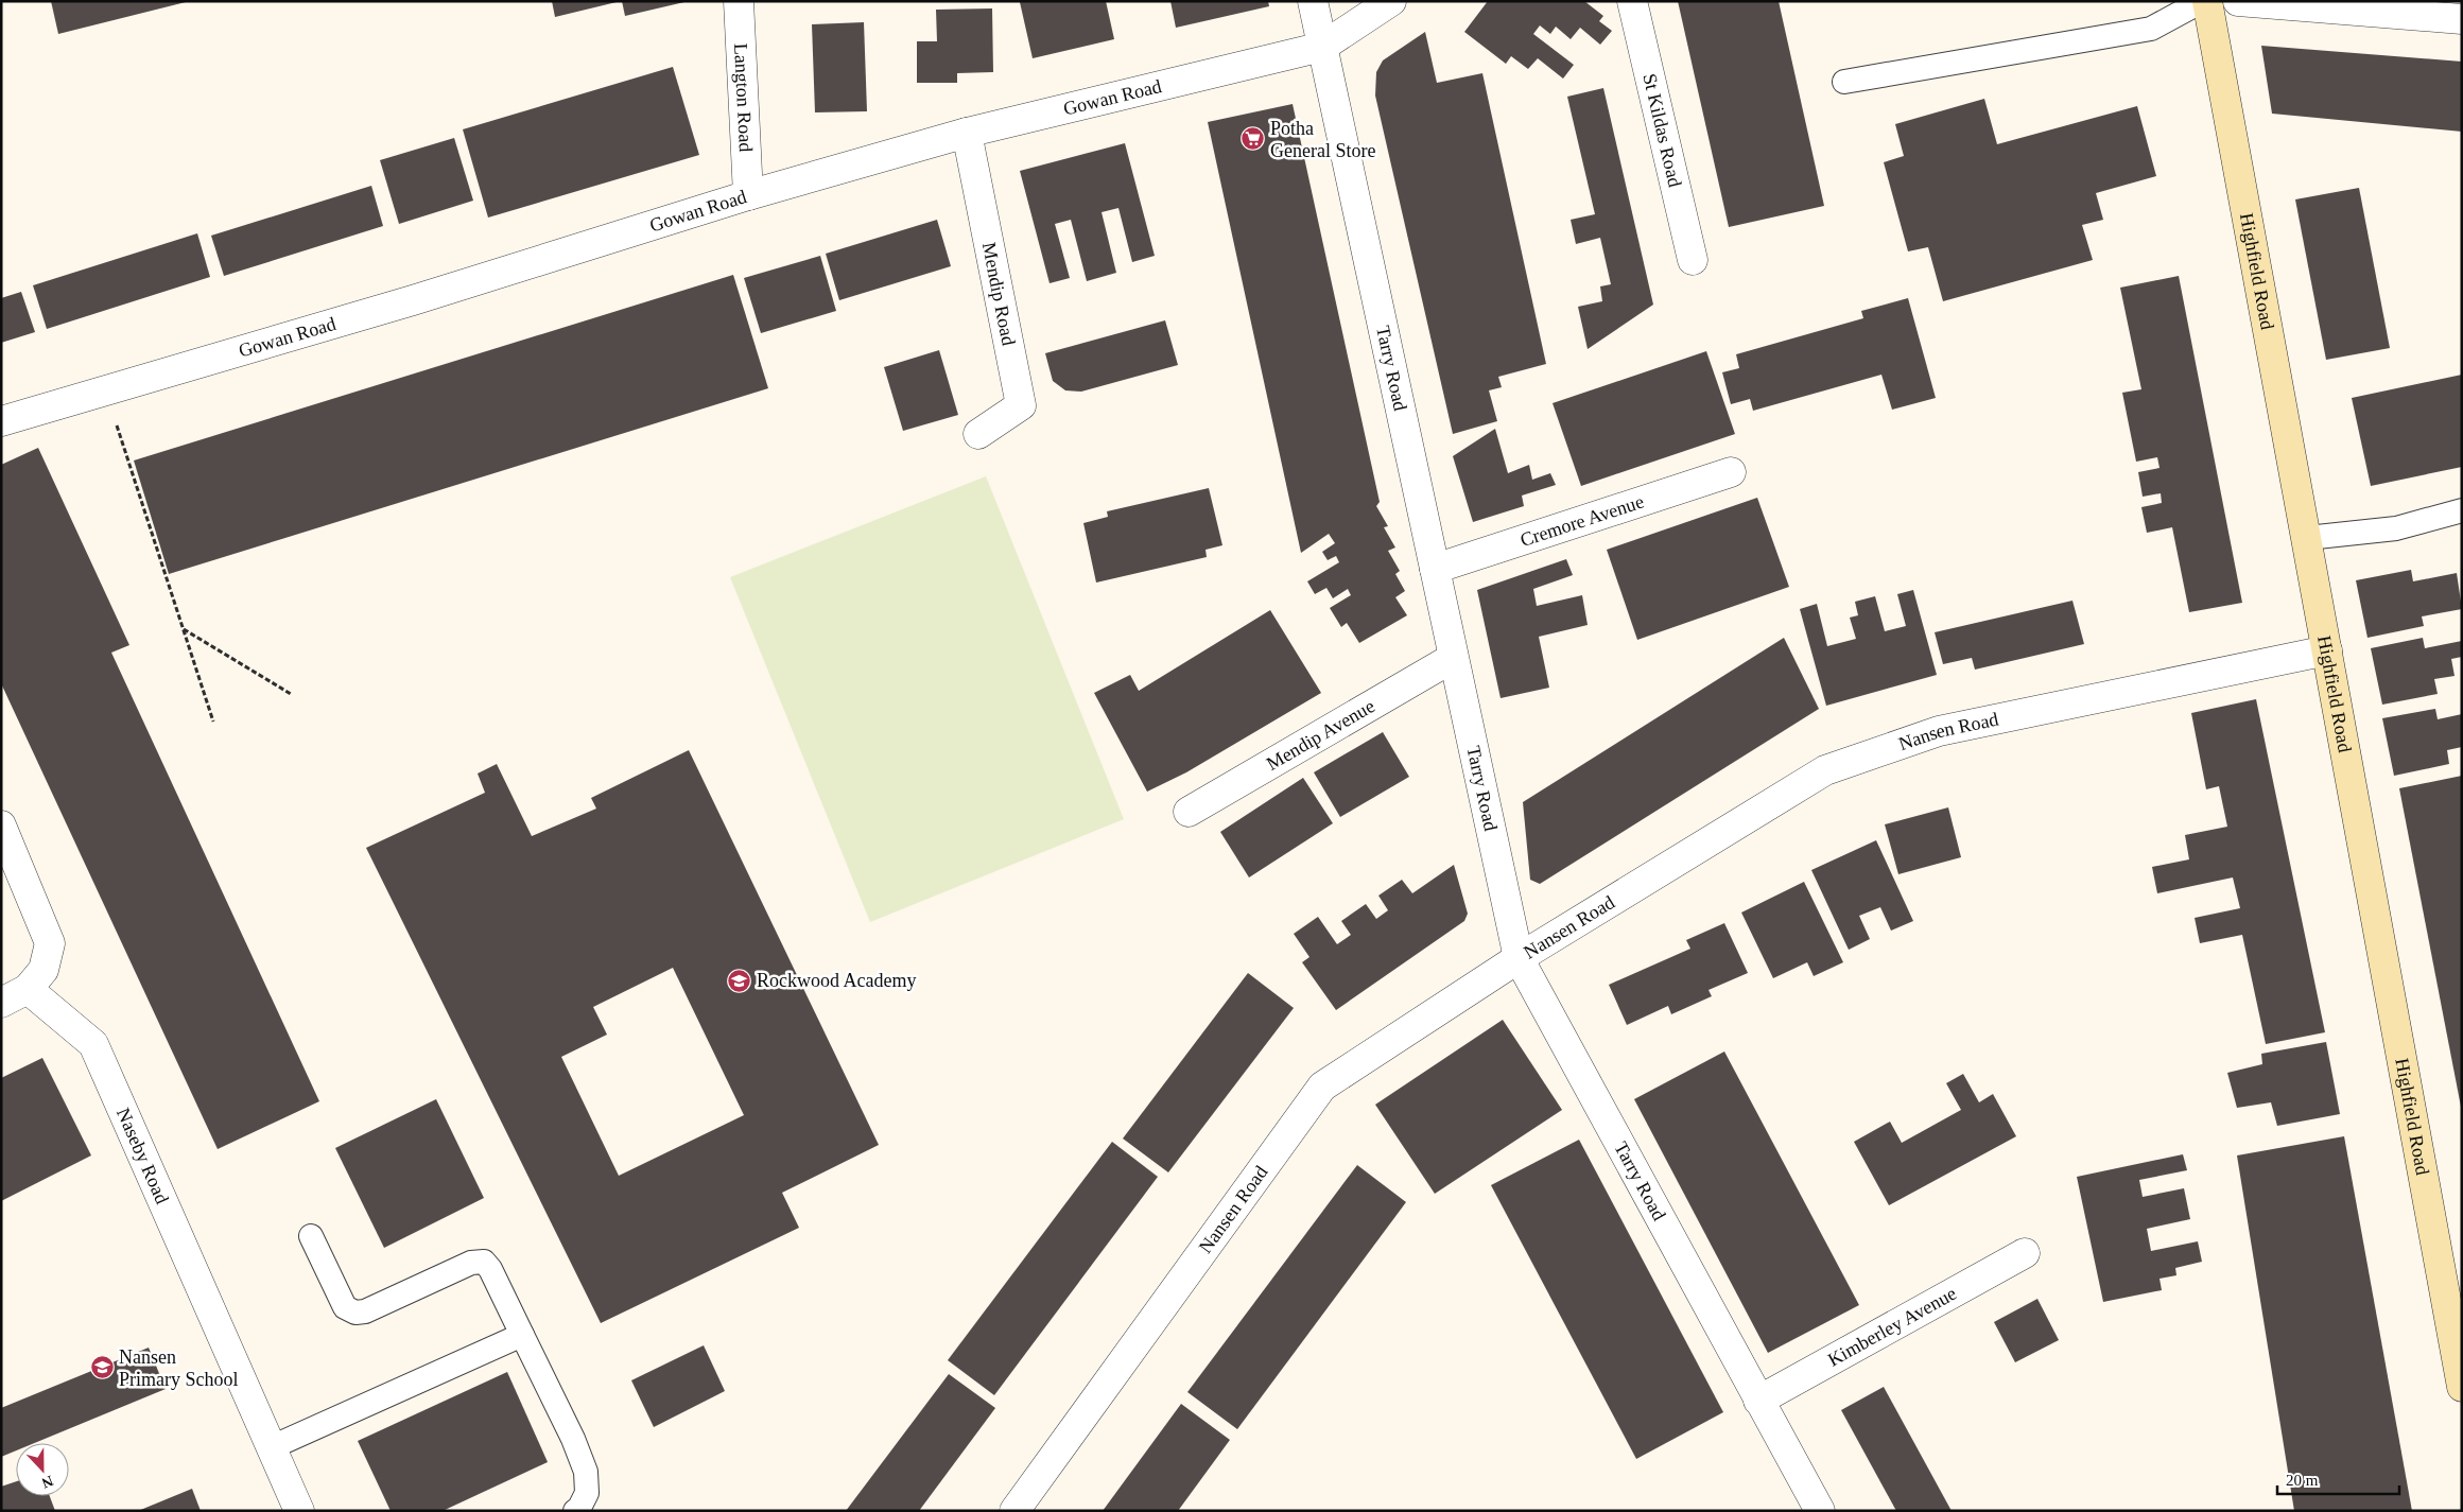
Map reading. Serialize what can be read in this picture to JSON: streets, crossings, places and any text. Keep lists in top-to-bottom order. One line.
{"streets":{"main road":["Highfield Road"],"street":["Gowan Road","Langton Road","St Kildas Road","Mendip Road","Tarry Road","Cremore Avenue","Nansen Road","Mendip Avenue","Naseby Road","Kimberley Avenue"]},"crossings":[["Gowan Road","Langton Road"],["Gowan Road","Mendip Road"],["Gowan Road","Tarry Road"],["Highfield Road","Nansen Road"],["Tarry Road","Cremore Avenue"],["Tarry Road","Nansen Road"],["Tarry Road","Mendip Avenue"],["Tarry Road","Kimberley Avenue"]],"places":{"supermarket":["Potha General Store"],"school or university":["Rockwood Academy","Nansen Primary School"]},"scale_bar":"20 m","north":"bottom"}
